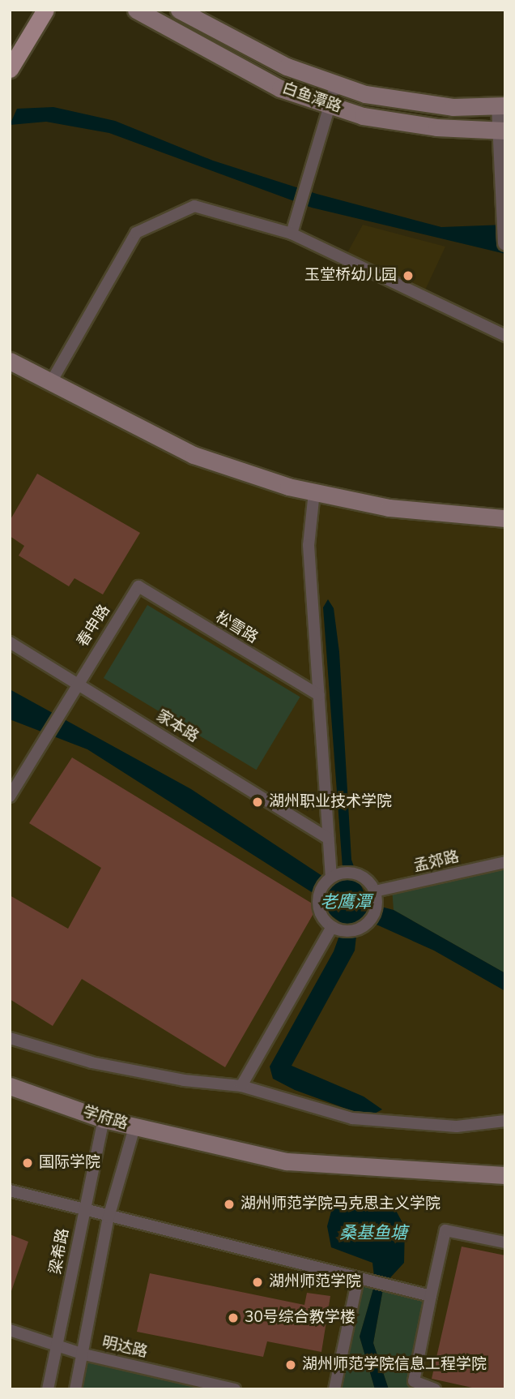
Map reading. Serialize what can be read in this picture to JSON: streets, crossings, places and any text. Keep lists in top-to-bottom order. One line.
{"streets":{"main road":["白鱼潭路","学府路"],"street":["春申路","松雪路","家本路","孟郊路","梁希路","明达路"]},"crossings":[["春申路","松雪路"],["春申路","家本路"],["学府路","梁希路"],["梁希路","明达路"]],"water":["老鹰潭","桑基鱼塘"],"places":["玉堂桥幼儿园","湖州职业技术学院","国际学院","湖州师范学院马克思主义学院","湖州师范学院","30号综合教学楼","湖州师范学院信息工程学院"]}
